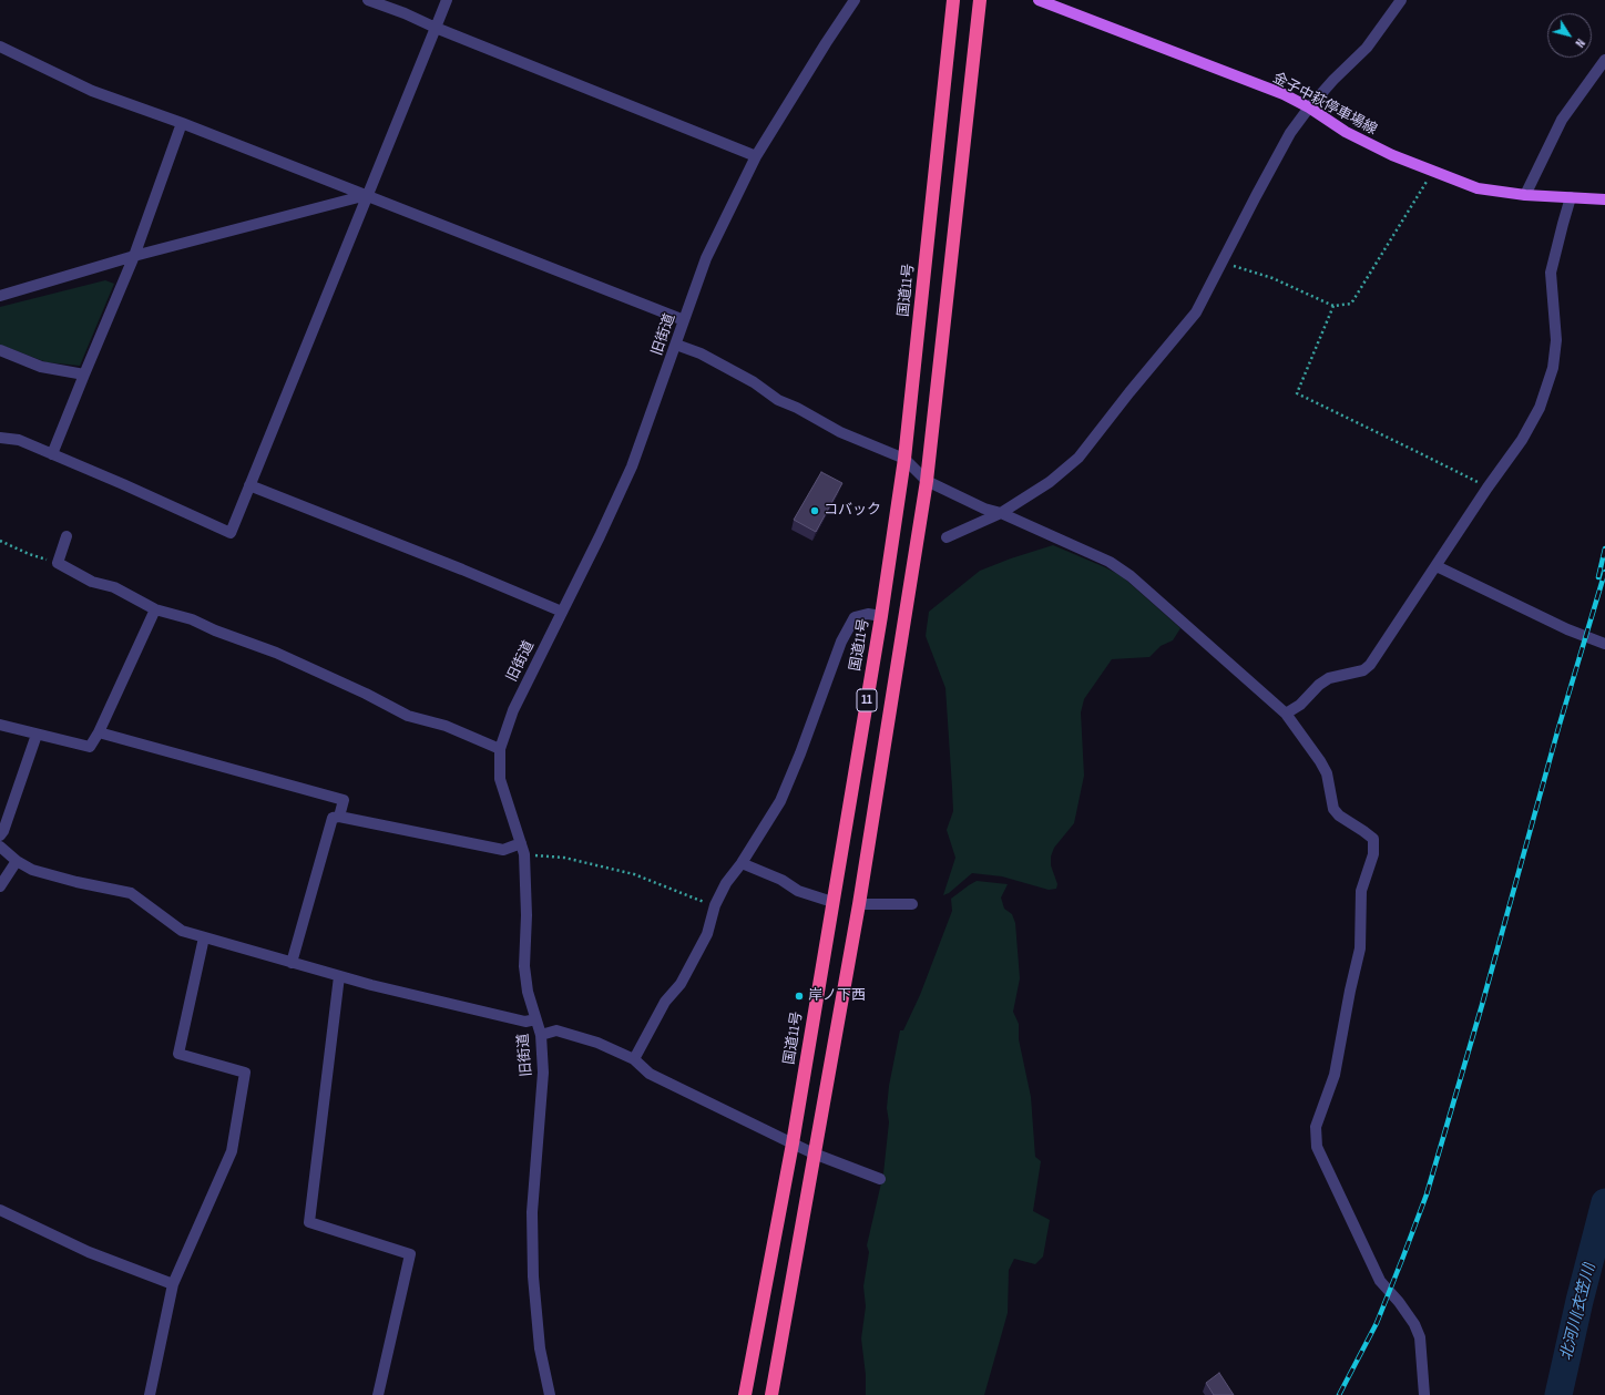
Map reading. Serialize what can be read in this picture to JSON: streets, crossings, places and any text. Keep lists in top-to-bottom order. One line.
{"streets":{"highway":["国道11号","11"],"main road":["金子中萩停車場線"],"street":["旧街道"]},"water":["北河川(衣笠川)"],"places":["コバック","岸ノ下西"],"north":"bottom right"}
